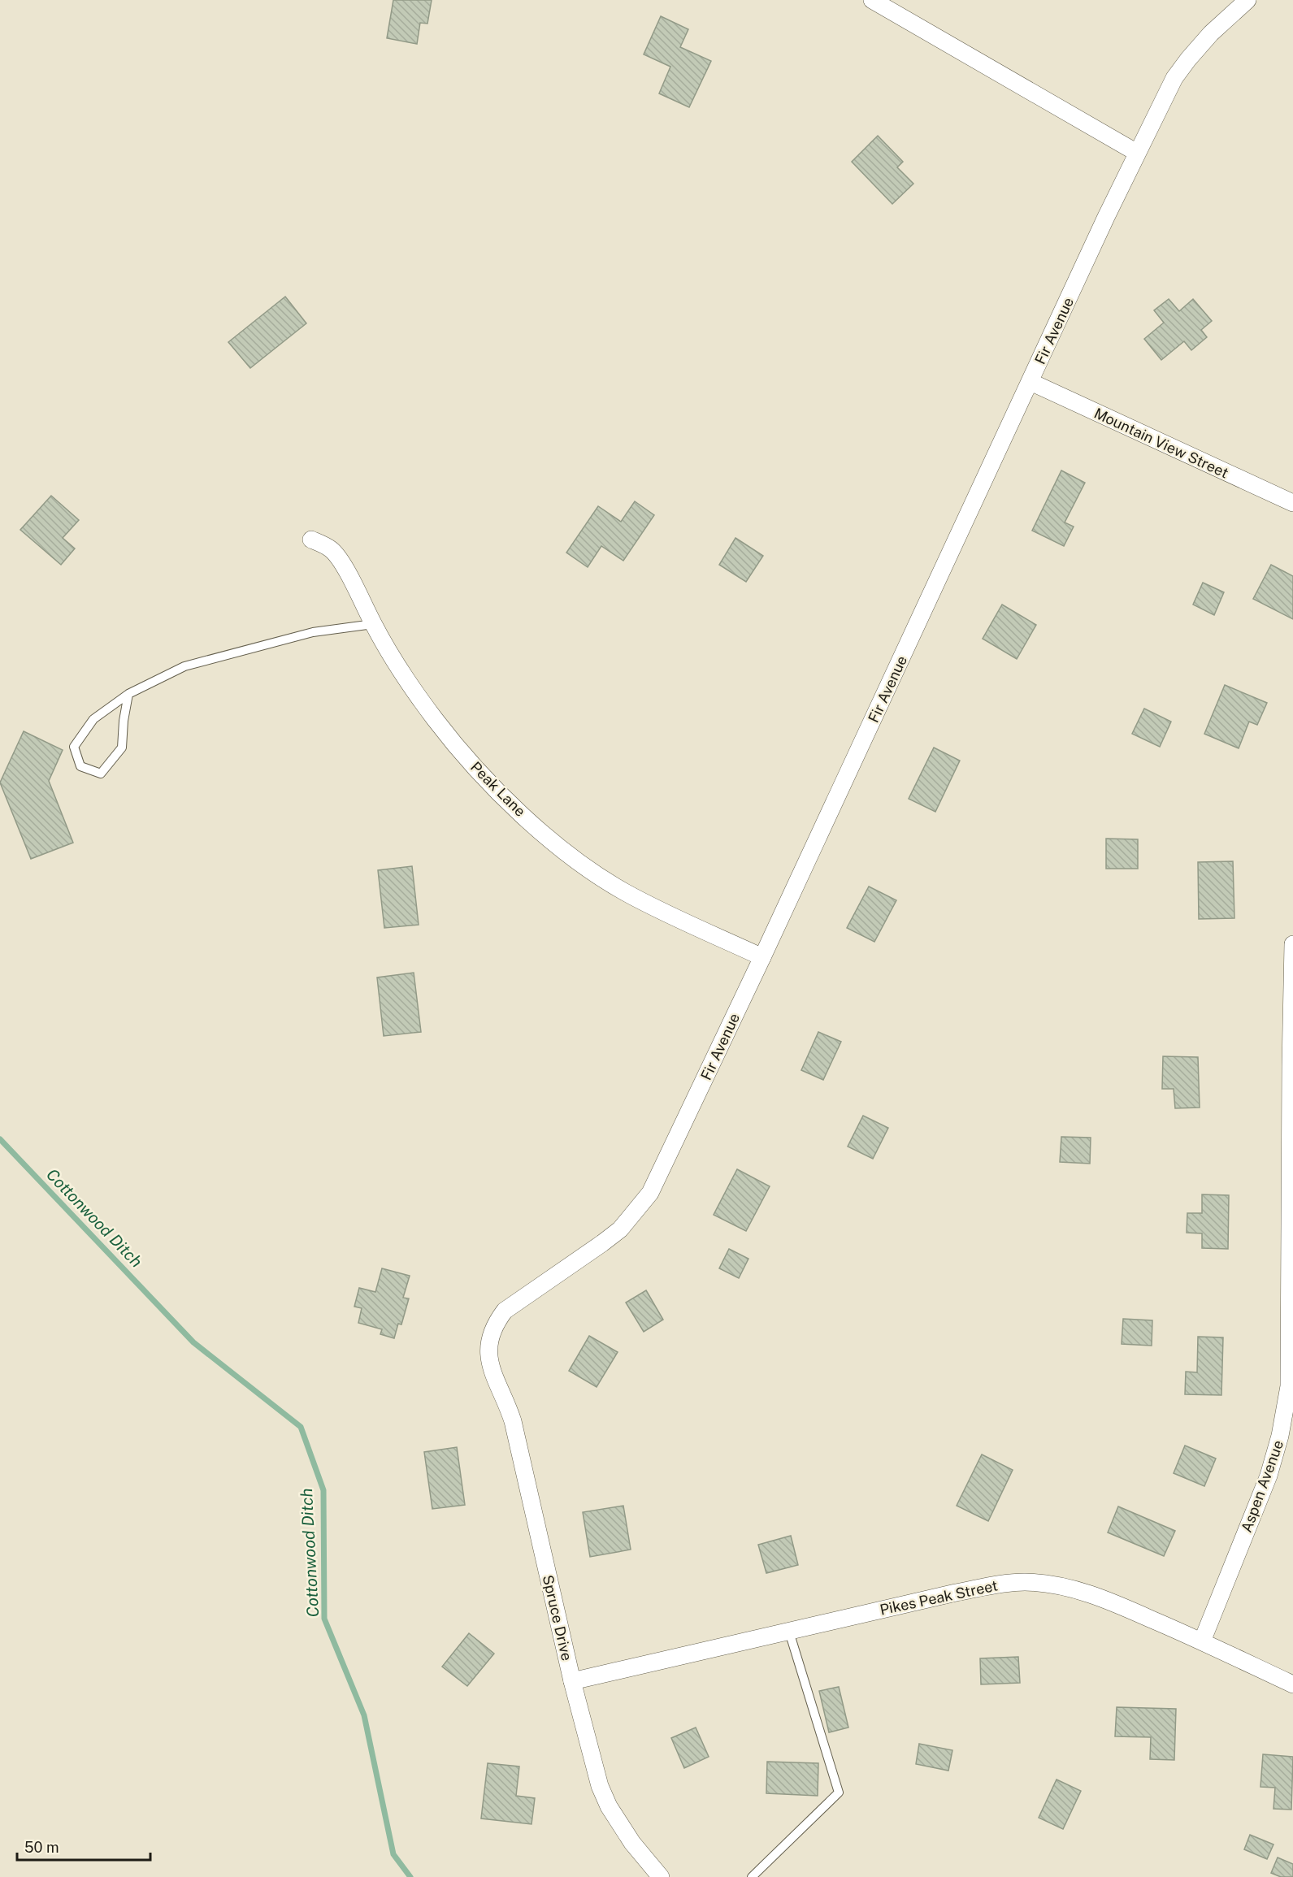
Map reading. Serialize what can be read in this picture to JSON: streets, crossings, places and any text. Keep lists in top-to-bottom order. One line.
{"streets":{"street":["Fir Avenue","Mountain View Street","Peak Lane","Aspen Avenue","Pikes Peak Street","Spruce Drive"]},"crossings":[["Fir Avenue","Mountain View Street"],["Fir Avenue","Peak Lane"],["Fir Avenue","Spruce Drive"],["Aspen Avenue","Pikes Peak Street"],["Pikes Peak Street","Spruce Drive"]],"water":["Cottonwood Ditch"],"scale_bar":"50 m"}
